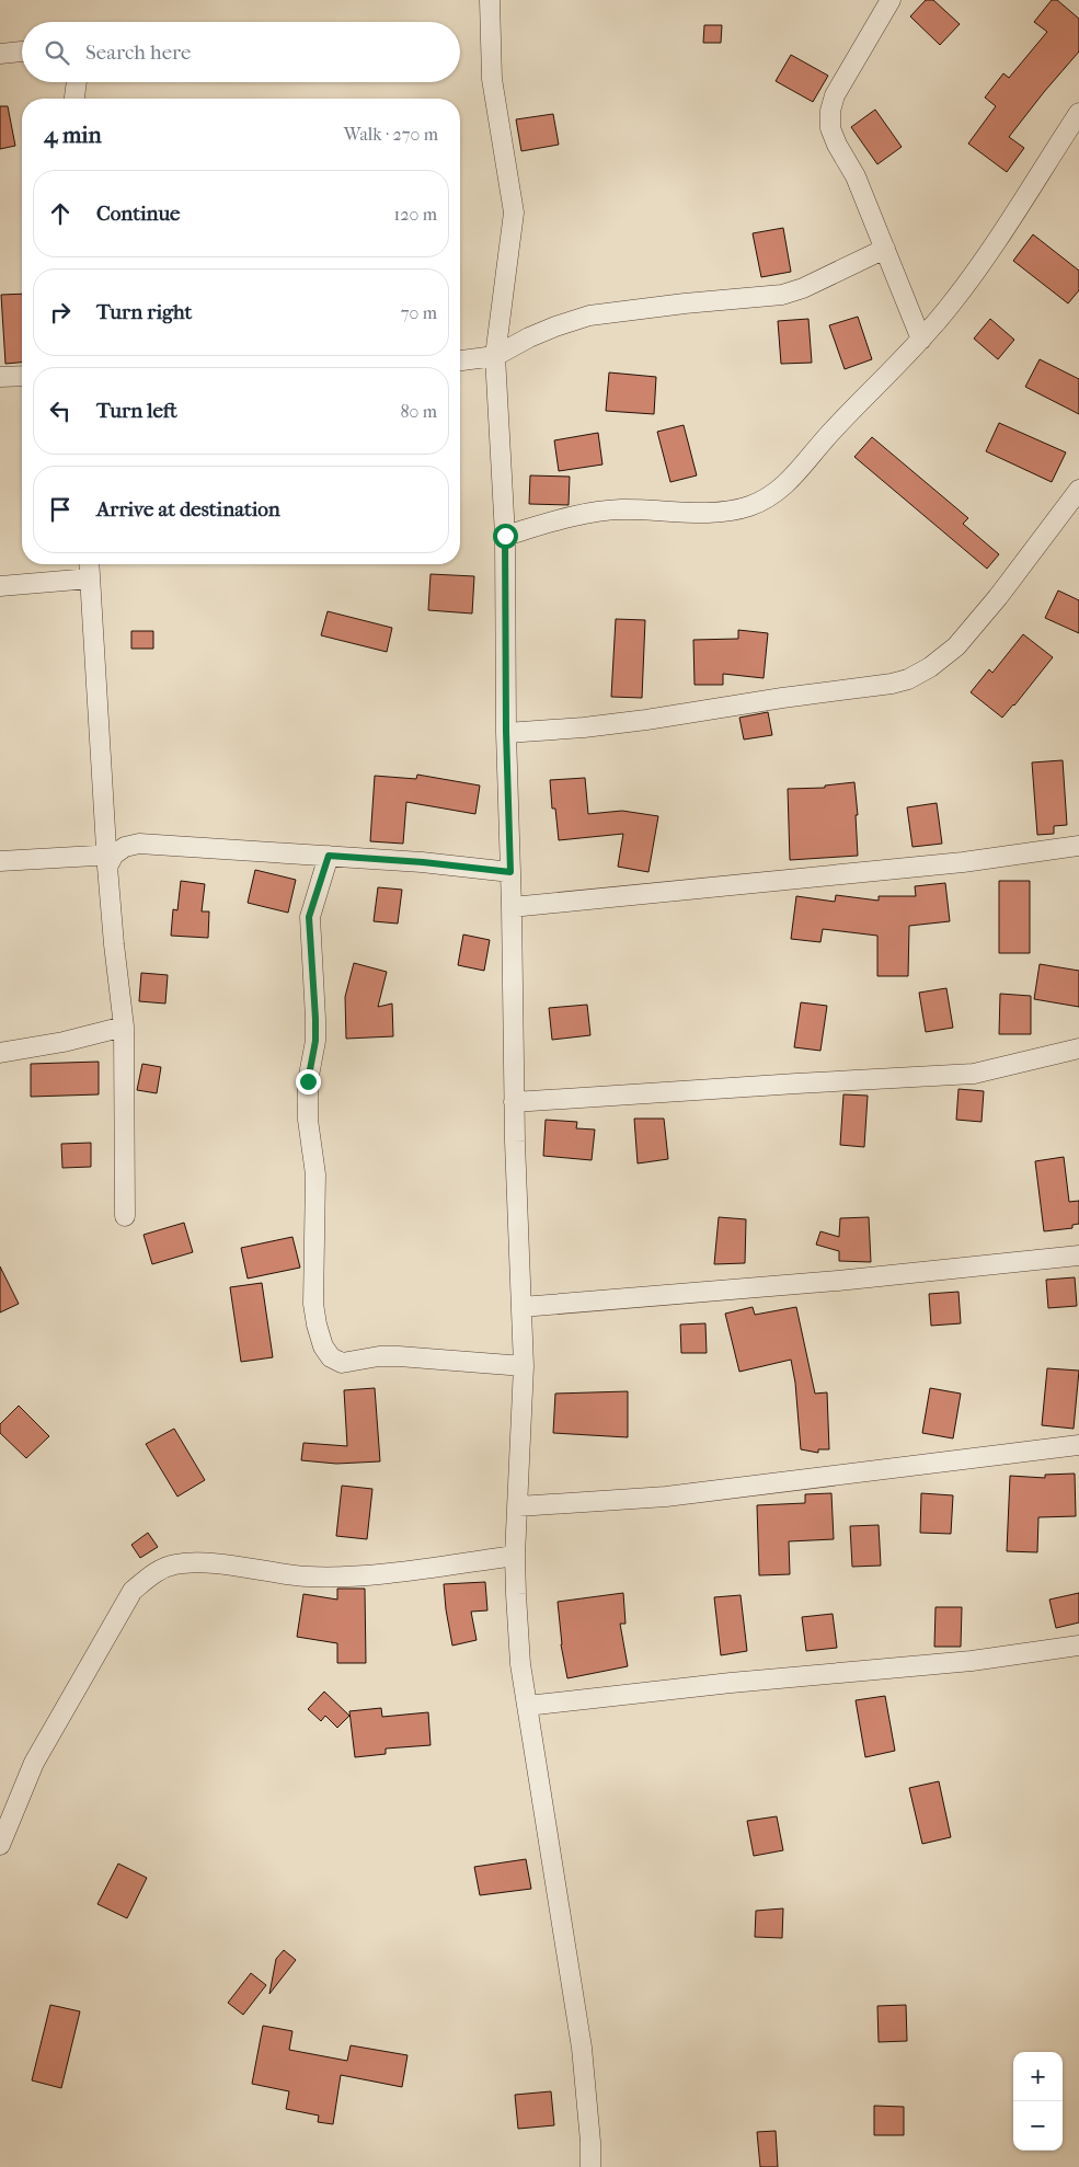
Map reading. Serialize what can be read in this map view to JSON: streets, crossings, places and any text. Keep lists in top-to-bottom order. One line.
{"page":{"search":"Search here","heading":["4 min","Walk · 270 m"],"list":[["Continue","120 m"],["Turn right","70 m"],["Turn left","80 m"],"Arrive at destination"],"map_buttons":["+","−"]}}
